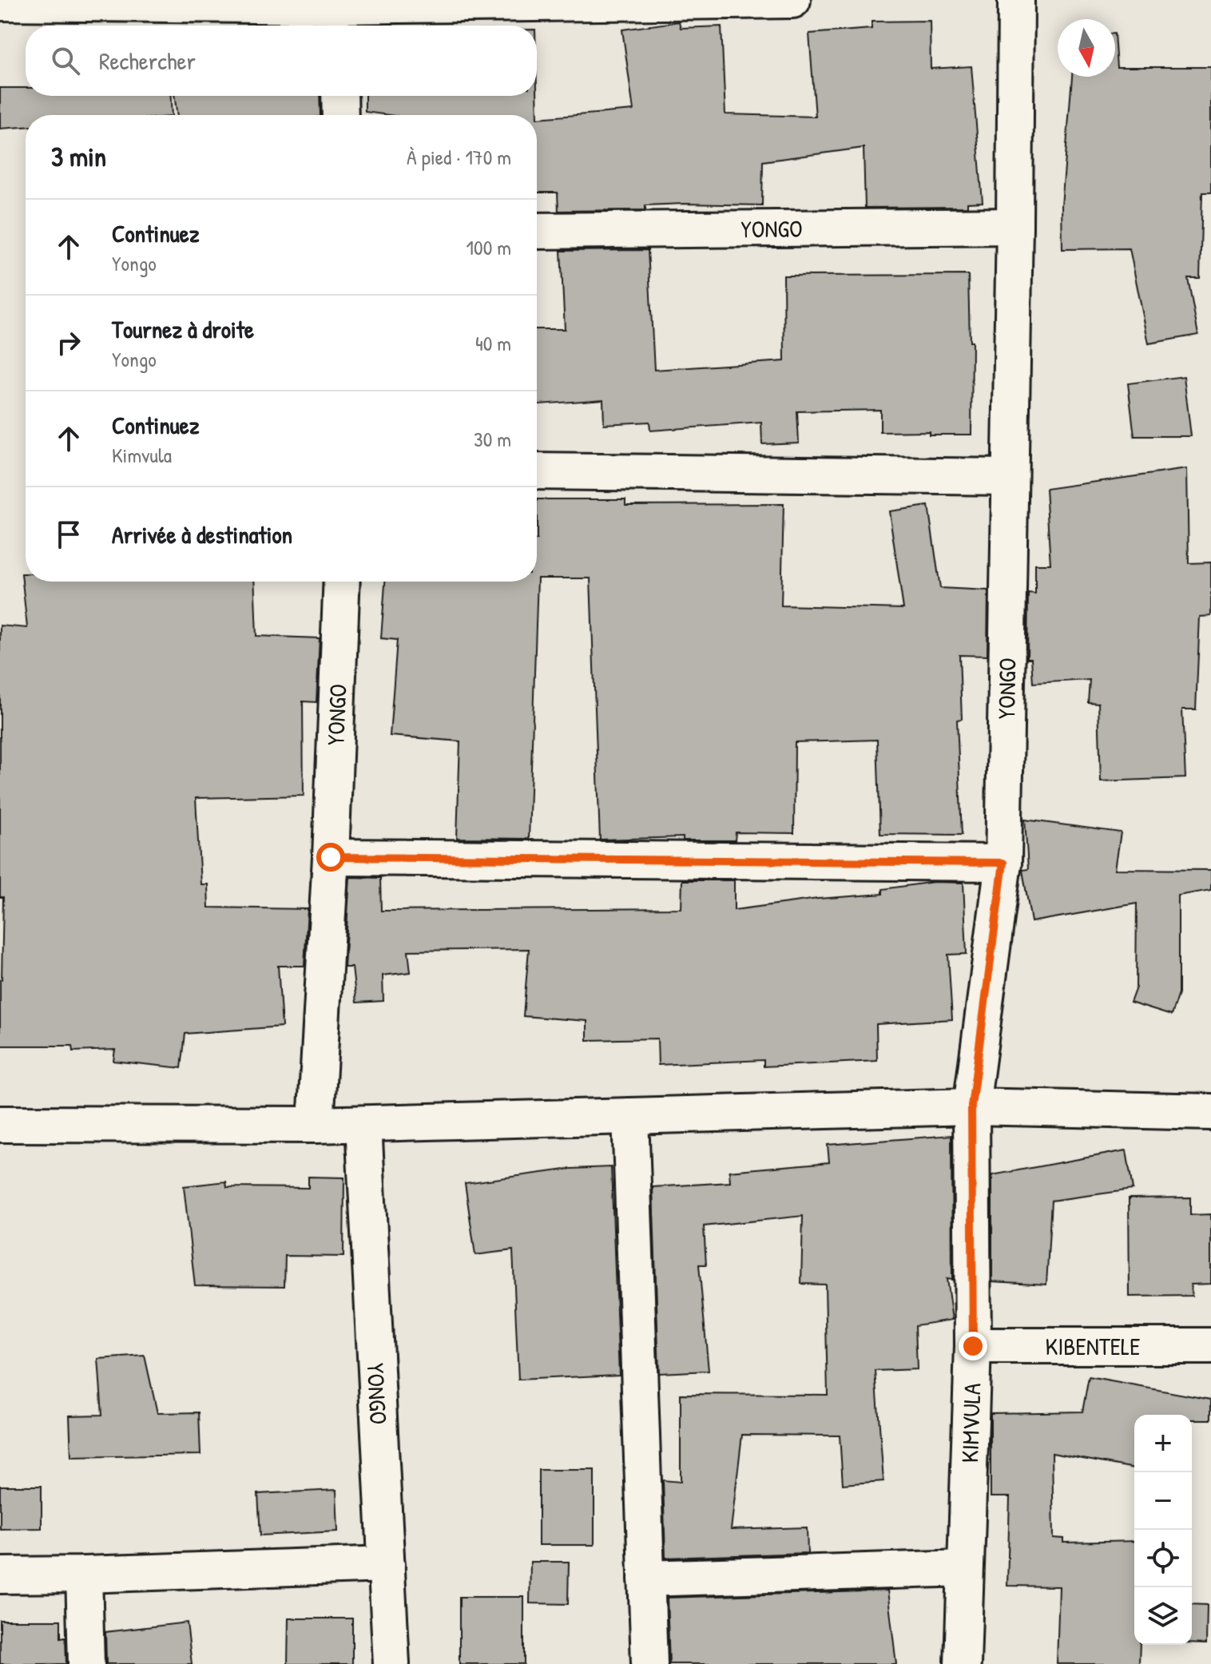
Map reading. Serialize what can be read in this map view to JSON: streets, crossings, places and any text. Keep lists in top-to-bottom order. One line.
{"streets":{"street":["YONGO","KIBENTELE","KIMVULA"]},"crossings":[["YONGO","KIMVULA"],["KIBENTELE","KIMVULA"]],"north":"bottom","page":{"search":"Rechercher","heading":["3 min","À pied · 170 m"],"list":[["Continuez","Yongo","100 m"],["Tournez à droite","Yongo","40 m"],["Continuez","Kimvula","30 m"],"Arrivée à destination"],"map_buttons":["+","−"]}}
